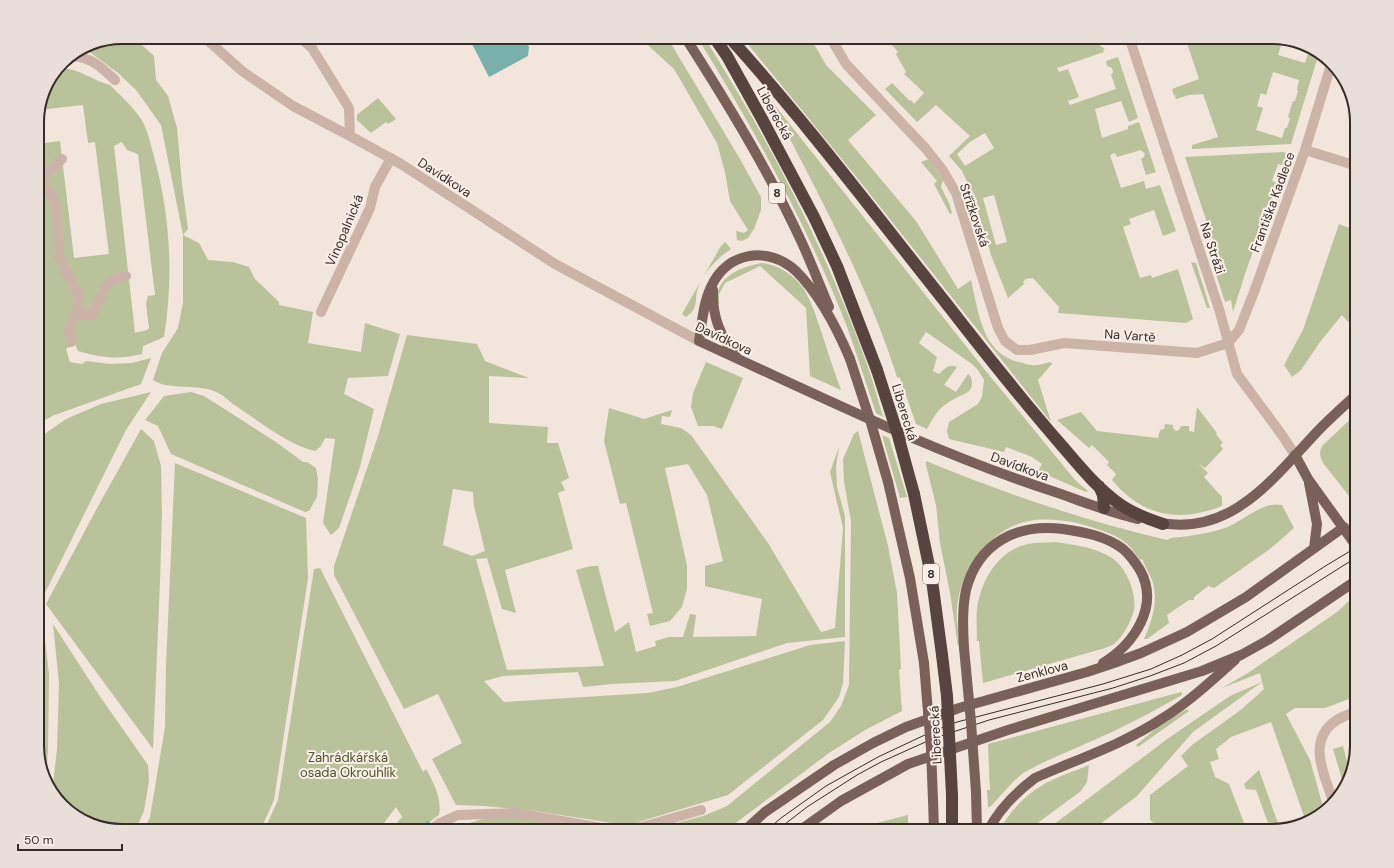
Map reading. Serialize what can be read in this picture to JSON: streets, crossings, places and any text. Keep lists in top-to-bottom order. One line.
{"streets":{"highway":["Liberecká","8"],"main road":["Davídkova","Zenklova"],"street":["Františka Kadlece","Střížkovská","Vinopalnická","Na Stráži","Na Vartě"]},"crossings":[["Davídkova","Vinopalnická"],["Davídkova","Na Stráži"],["Františka Kadlece","Na Stráži"],["Františka Kadlece","Na Vartě"],["Střížkovská","Na Vartě"],["Na Stráži","Na Vartě"]],"parks":["Zahrádkářská osada Okrouhlík"],"scale_bar":"50 m"}
